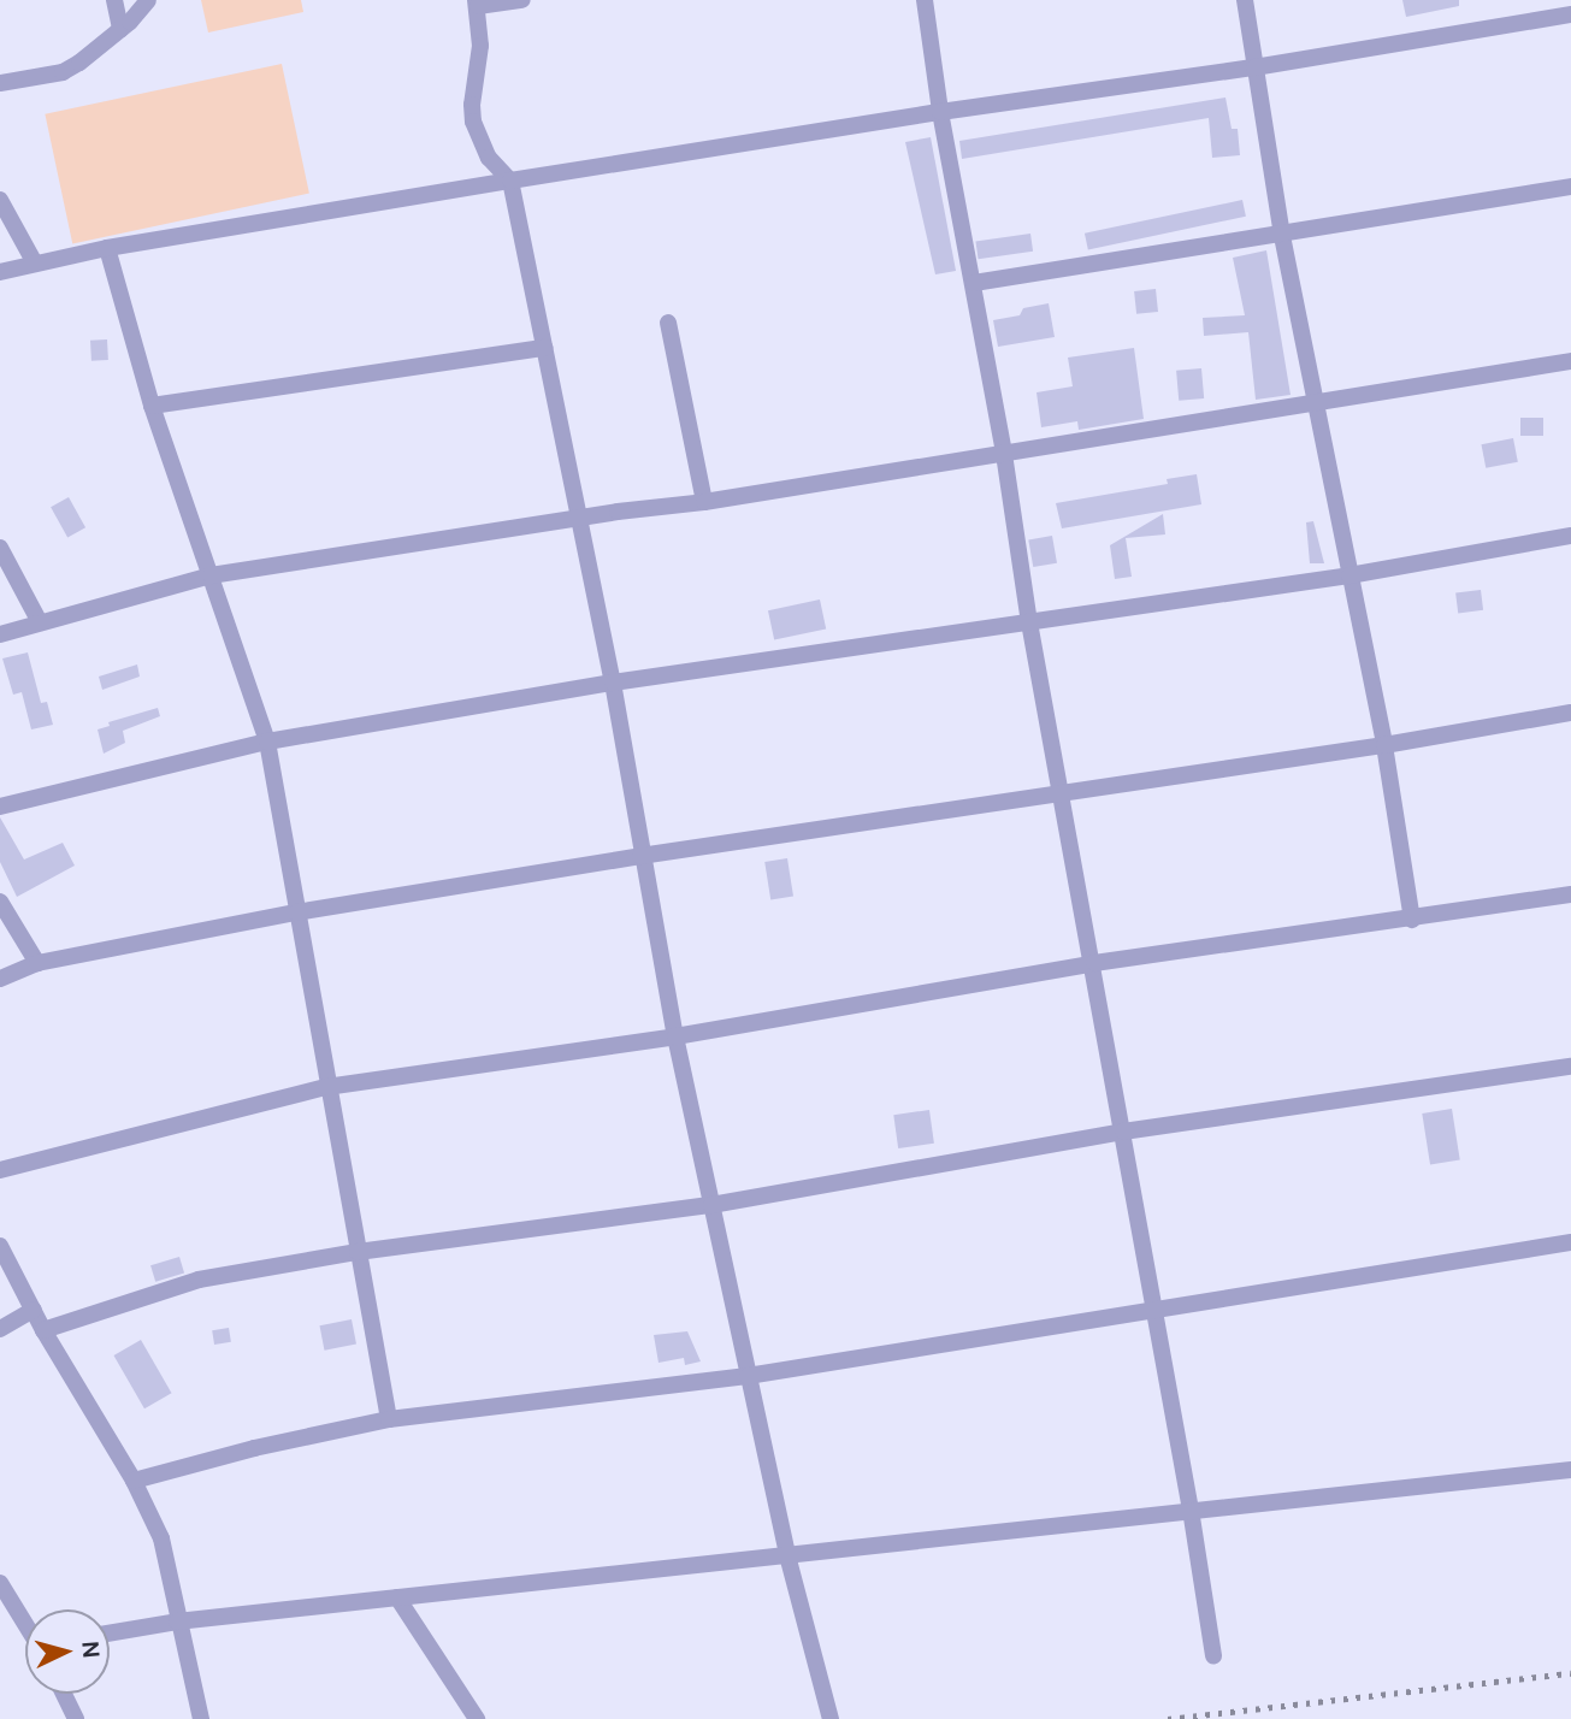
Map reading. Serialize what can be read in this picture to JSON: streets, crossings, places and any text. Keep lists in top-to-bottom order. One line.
{"north":"right"}
